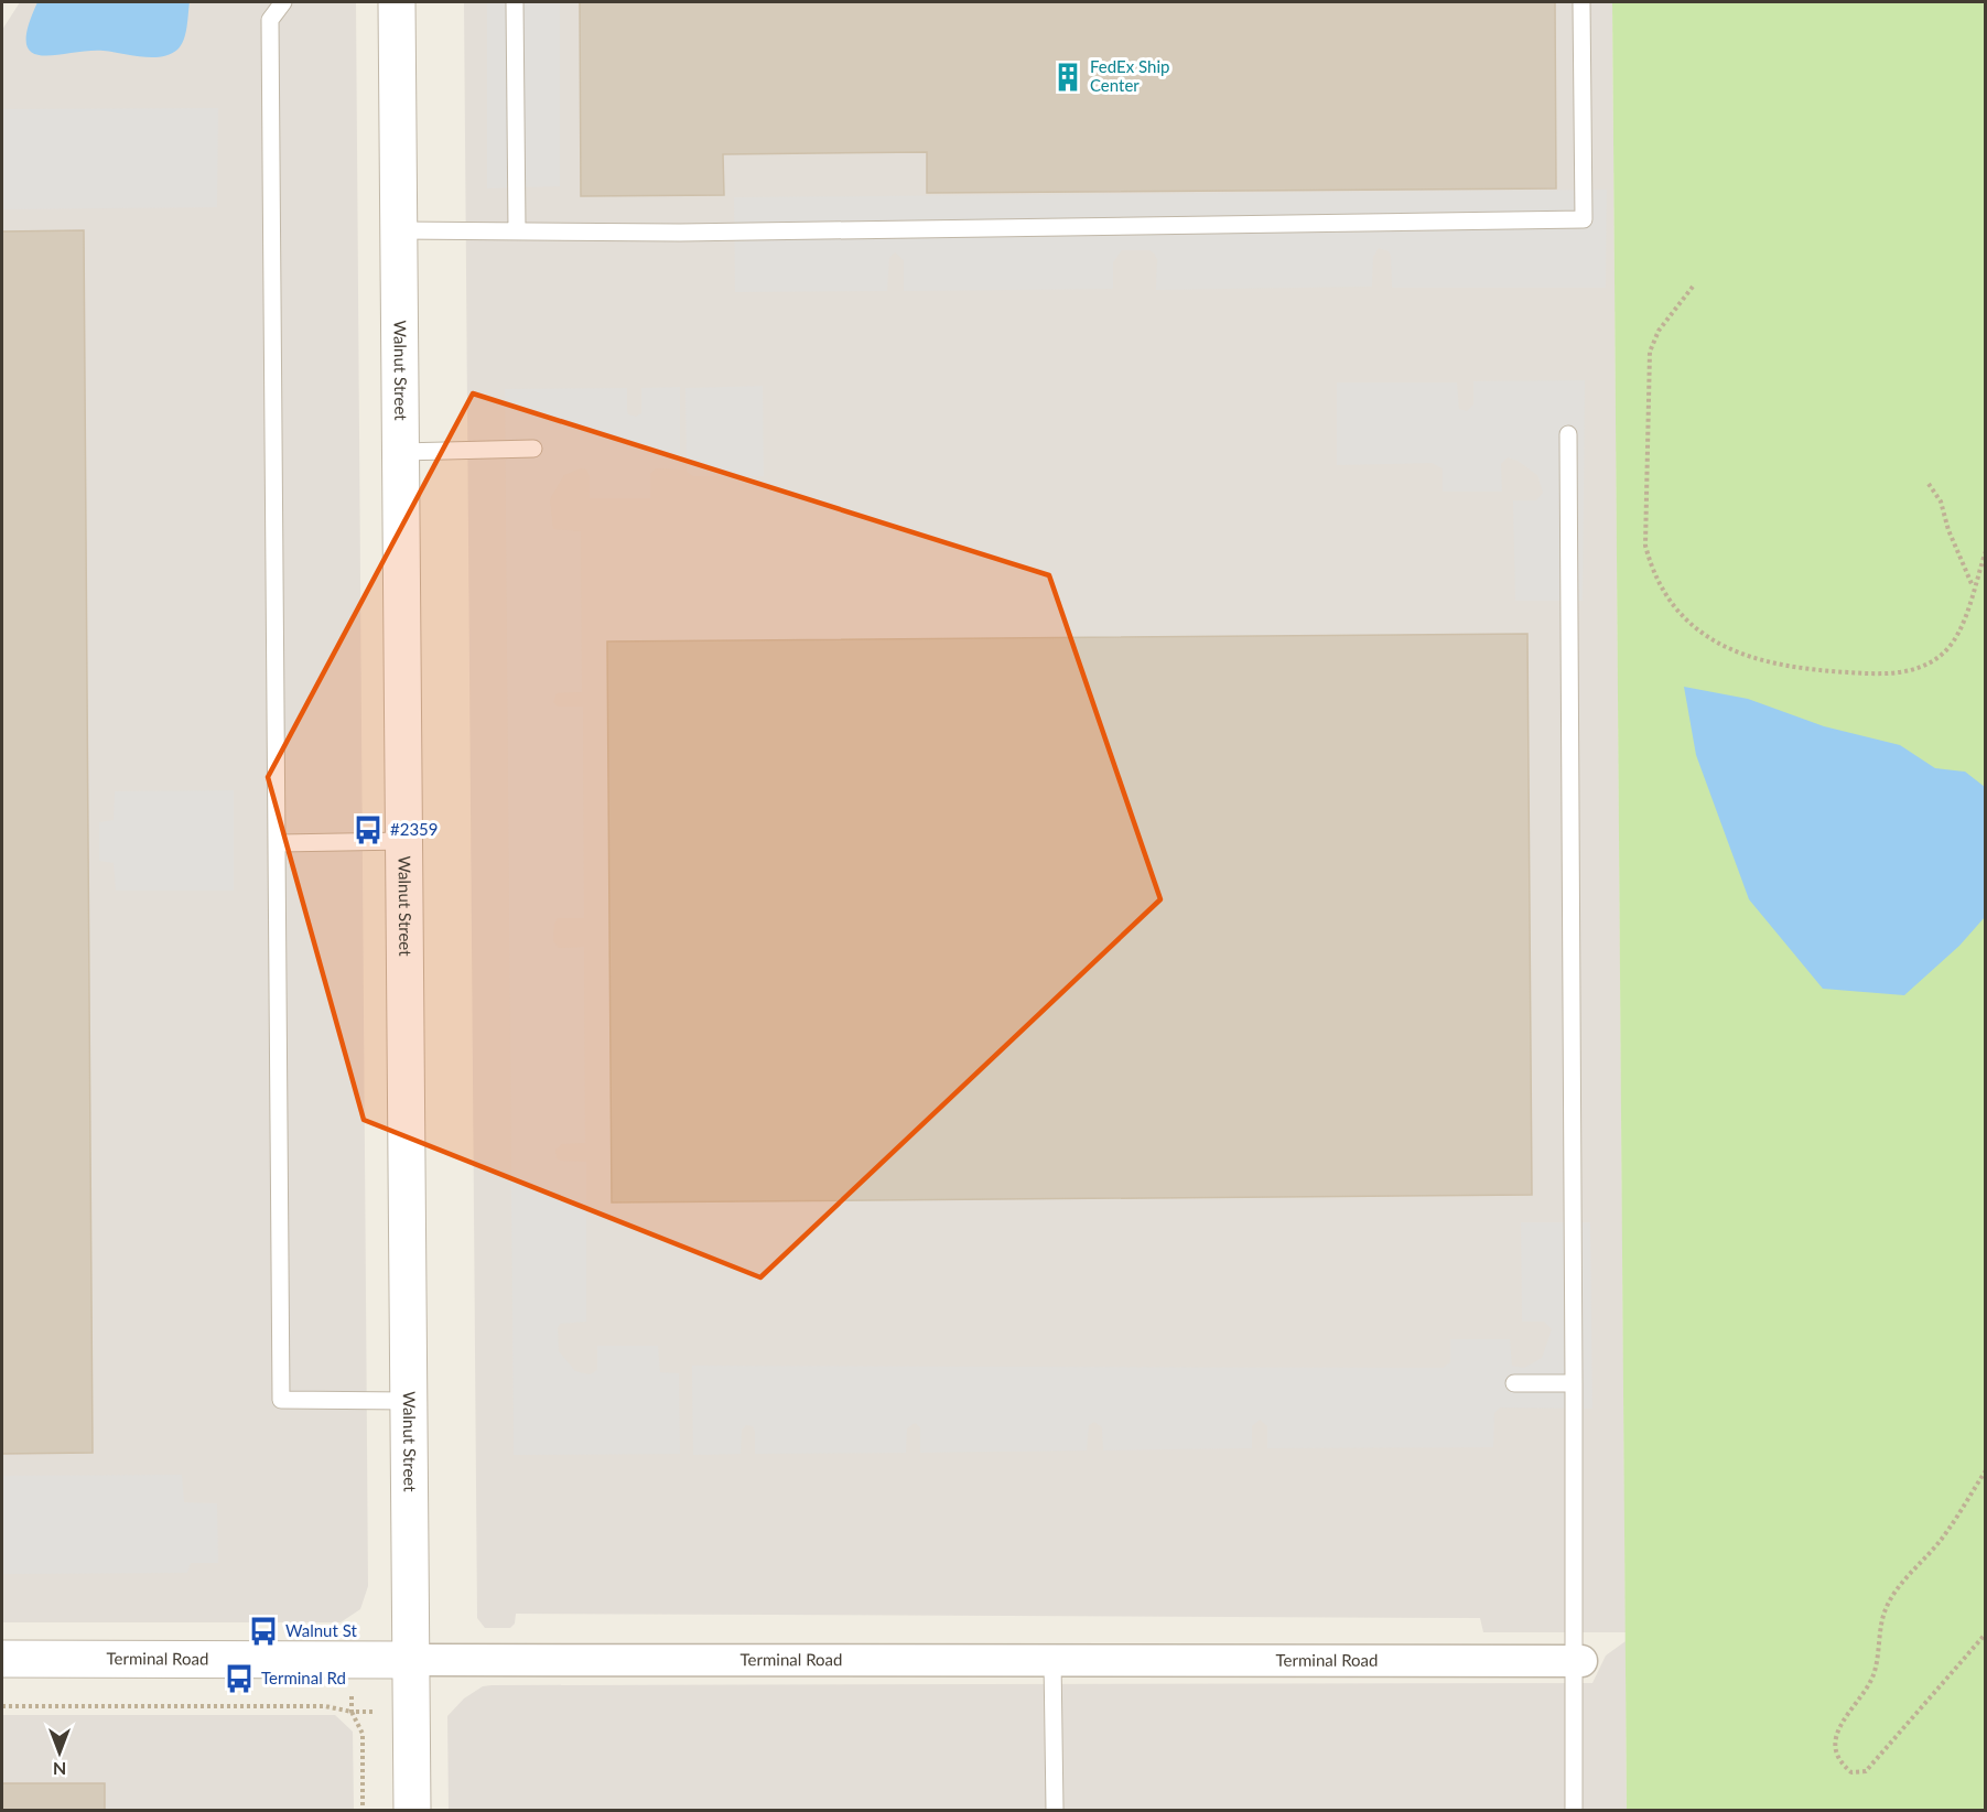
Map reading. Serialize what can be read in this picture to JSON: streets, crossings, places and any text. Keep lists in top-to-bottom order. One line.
{"streets":{"street":["Walnut Street","Terminal Road"]},"crossings":[["Walnut Street","Terminal Road"]],"places":{"building":["FedEx Ship Center"],"bus stop":["#2359","Walnut St","Terminal Rd"]},"north":"bottom"}
